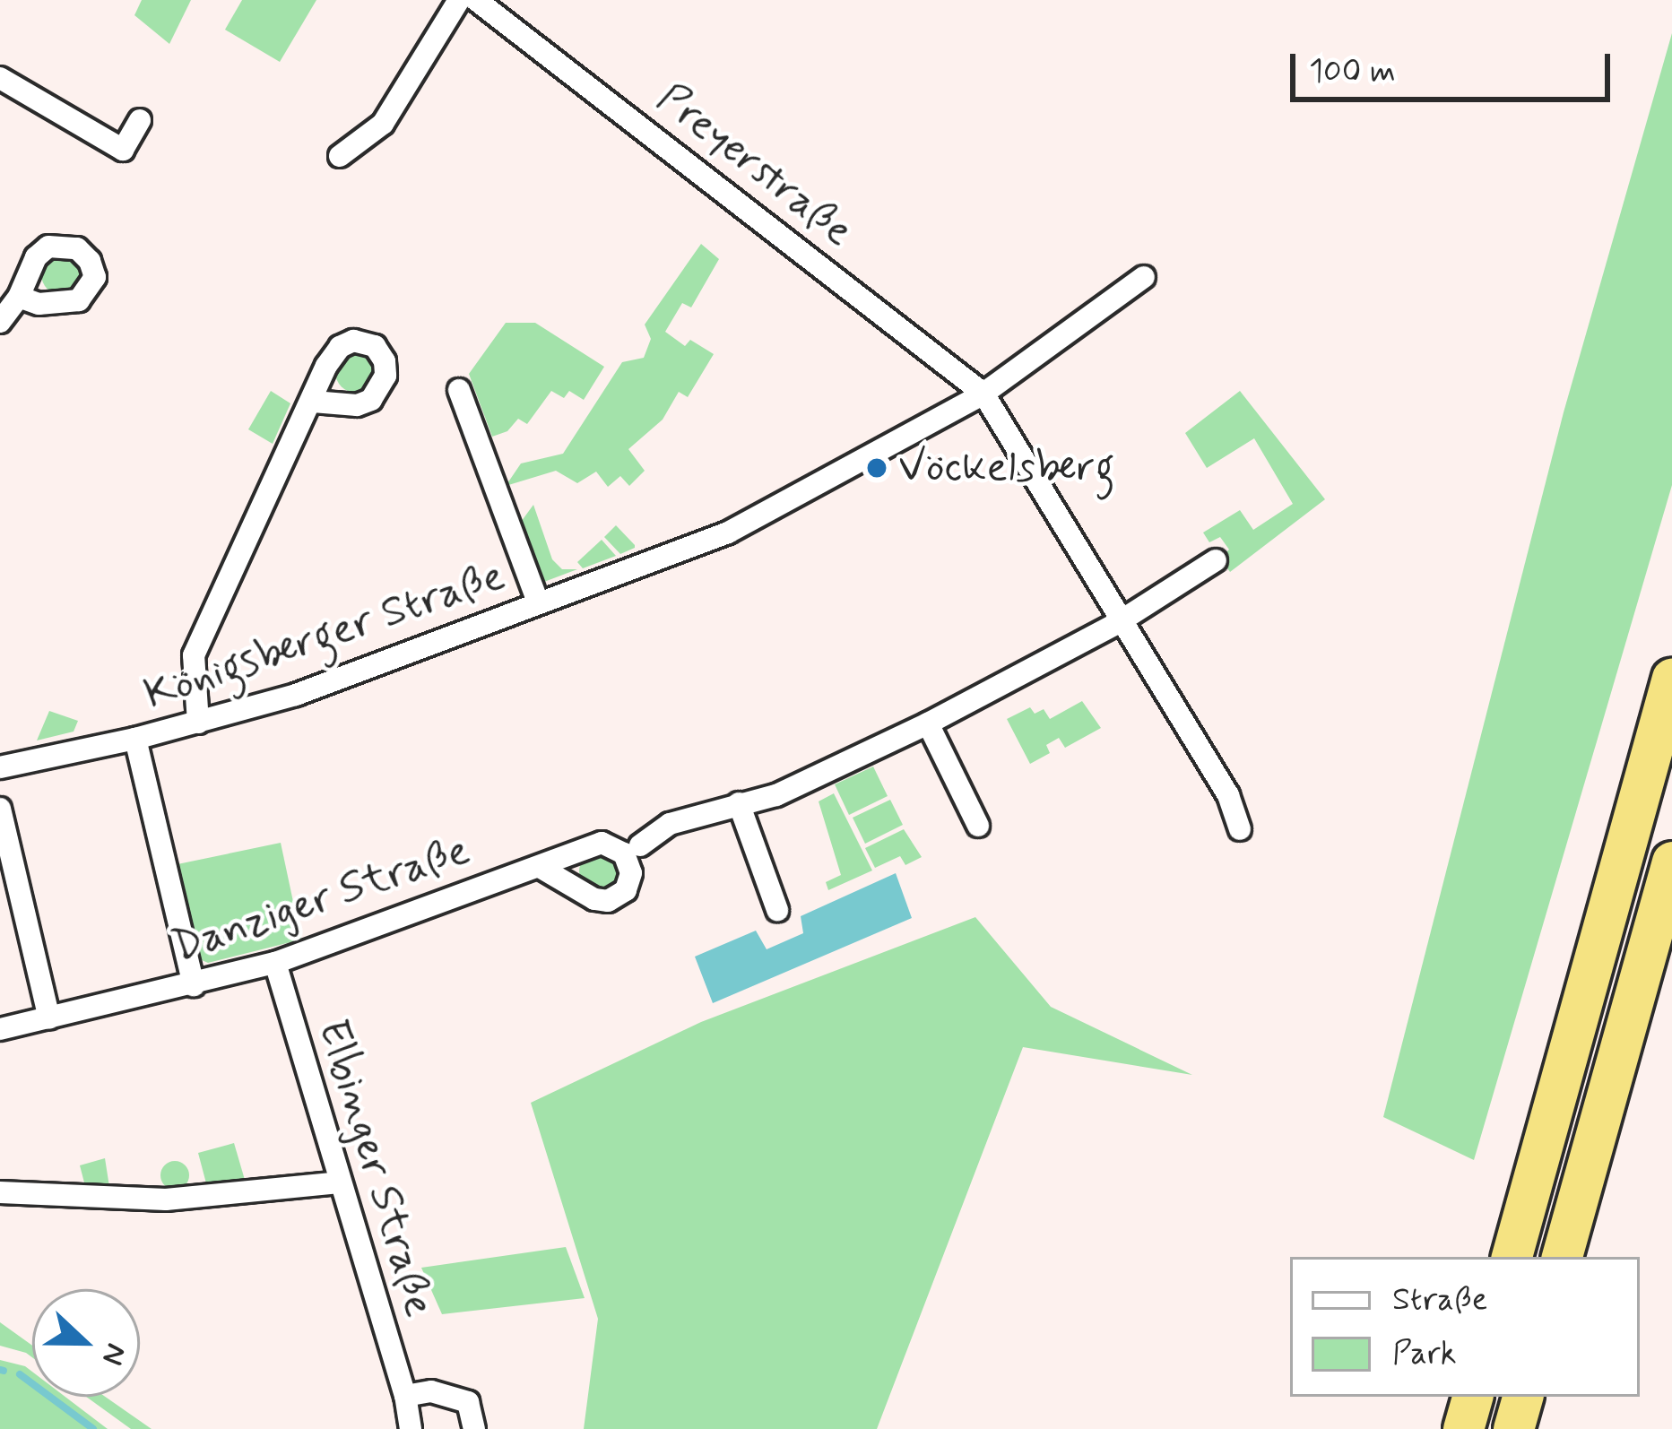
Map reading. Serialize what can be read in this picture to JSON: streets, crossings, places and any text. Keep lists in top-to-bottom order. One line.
{"streets":{"street":["Preyerstraße","Königsberger Straße","Danziger Straße","Elbinger Straße"]},"crossings":[["Preyerstraße","Königsberger Straße"],["Königsberger Straße","Danziger Straße"],["Danziger Straße","Elbinger Straße"]],"places":["Vöckelsberg"],"legend":["Straße","Park"],"scale_bar":"100 m","north":"right"}
